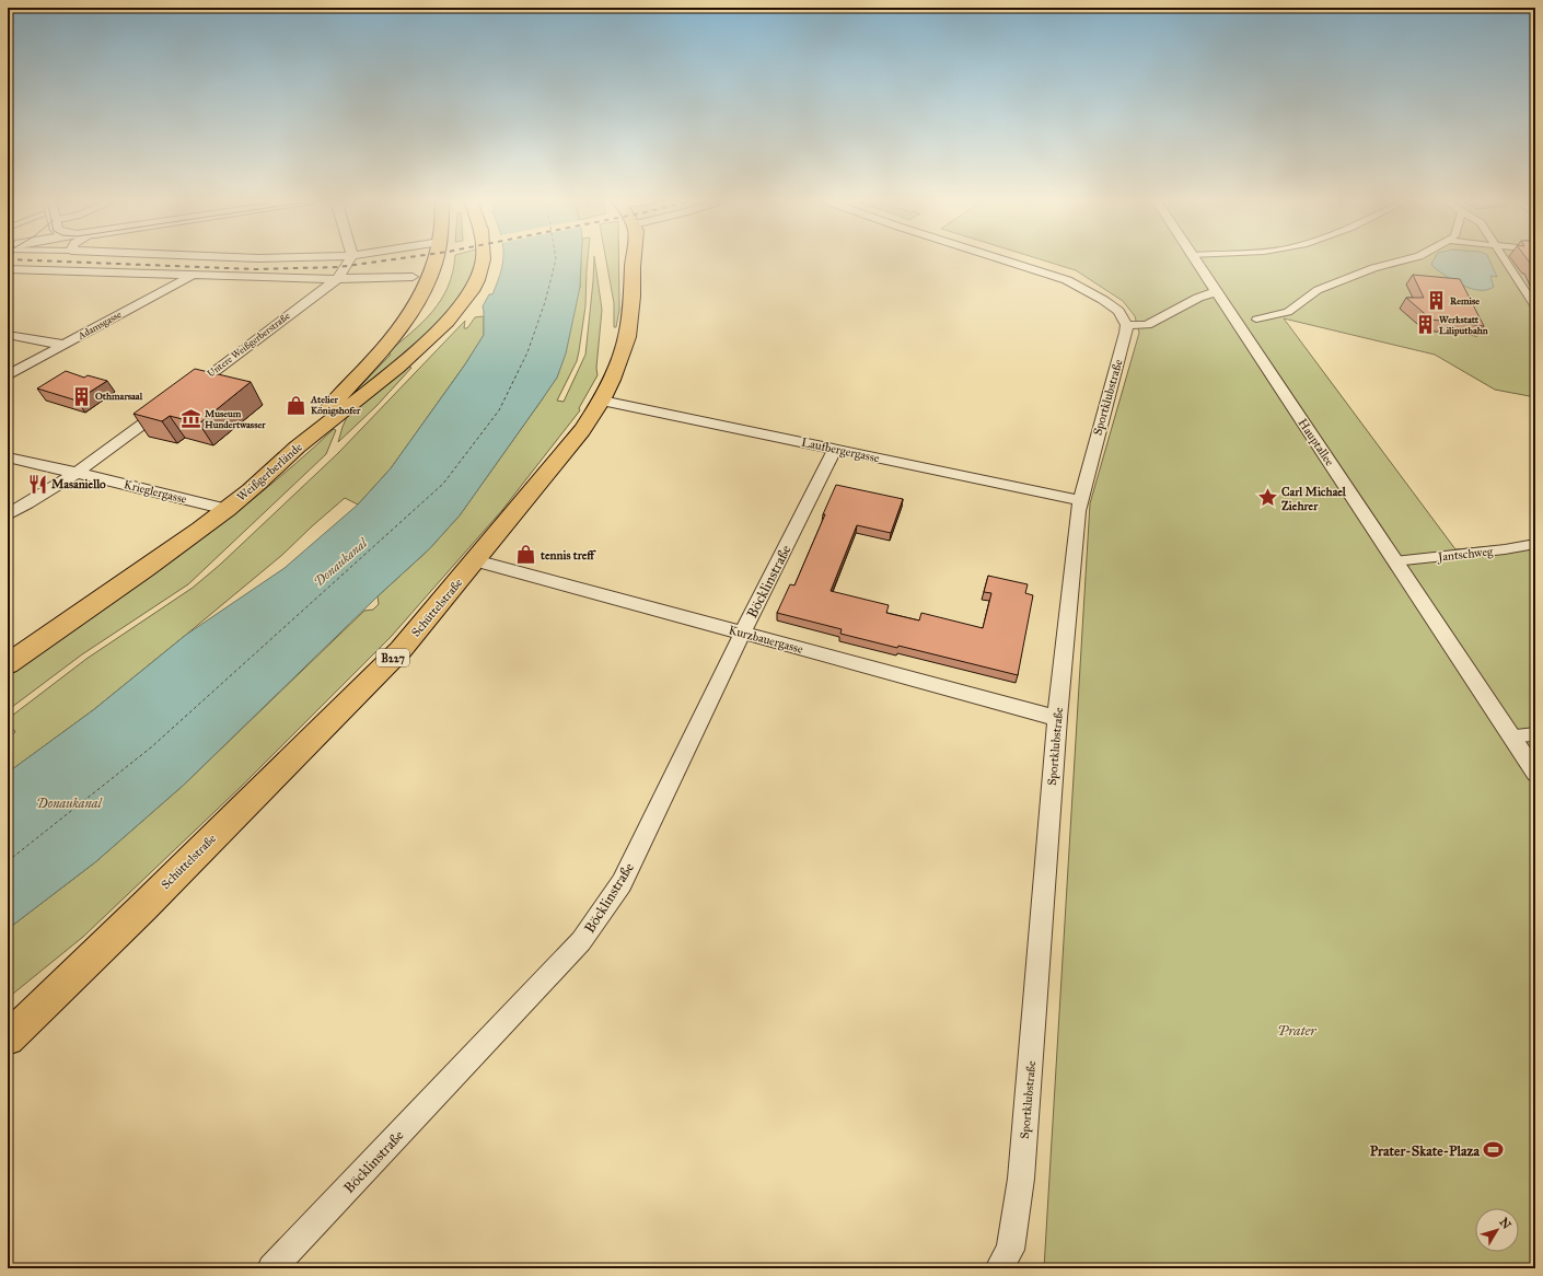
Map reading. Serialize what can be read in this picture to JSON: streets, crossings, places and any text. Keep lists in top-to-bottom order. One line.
{"streets":{"main road":["Weißgerberlände","Schüttelstraße","B227"],"street":["Adamsgasse","Untere Weißgerberstraße","Sportklubstraße","Hauptallee","Laufbergergasse","Krieglergasse","Jantschweg","Böcklinstraße","Kurzbauergasse"]},"crossings":[["Sportklubstraße","Laufbergergasse"],["Sportklubstraße","Kurzbauergasse"],["Hauptallee","Jantschweg"],["Laufbergergasse","Böcklinstraße"],["Laufbergergasse","Schüttelstraße"],["Weißgerberlände","Krieglergasse"],["Böcklinstraße","Kurzbauergasse"],["Schüttelstraße","Kurzbauergasse"]],"water":["Donaukanal"],"parks":["Prater"],"places":{"building":["Remise","Werkstatt Liliputbahn","Othmarsaal"],"shop":["Atelier Königshofer","tennis treff"],"museum":["Museum Hundertwasser"],"restaurant":["Masaniello"],"place":["Carl Michael Ziehrer"],"sports":["Prater-Skate-Plaza"]},"north":"top right"}
